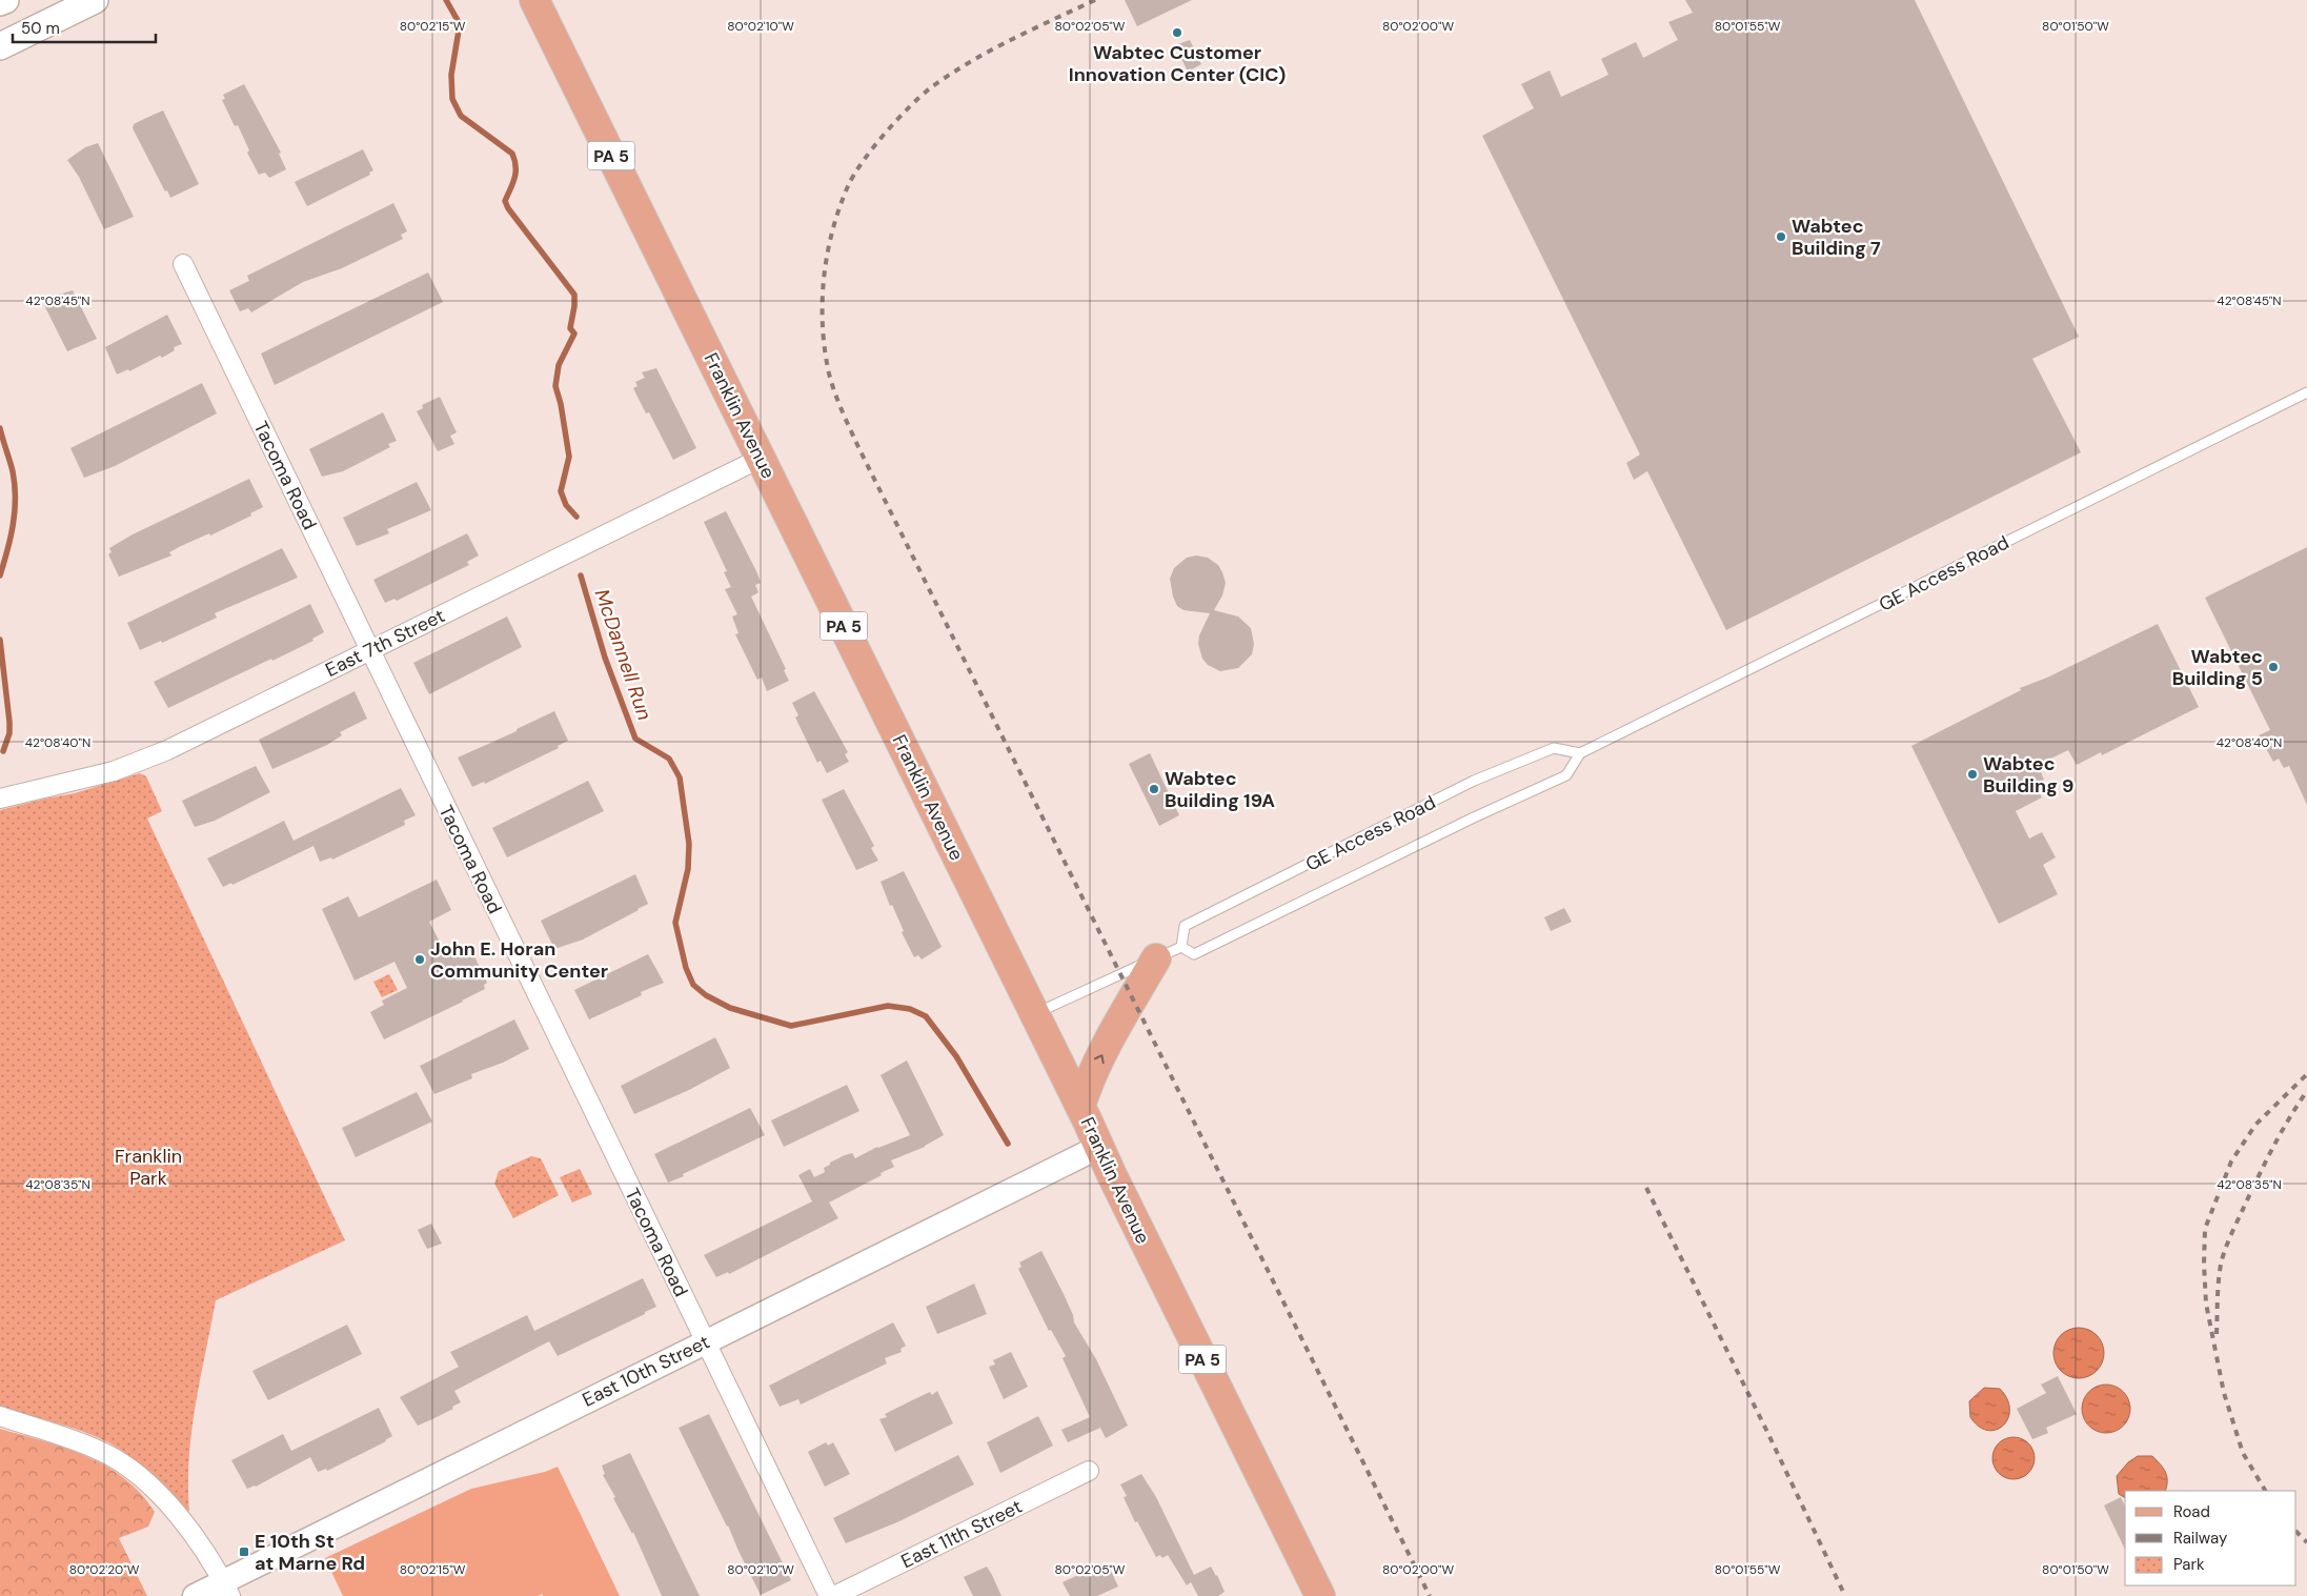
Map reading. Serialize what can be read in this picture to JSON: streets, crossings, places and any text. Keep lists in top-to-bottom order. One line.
{"streets":{"main road":["PA 5","Franklin Avenue"],"street":["Tacoma Road","East 7th Street","East 10th Street","East 11th Street"],"lane":["GE Access Road"]},"crossings":[["Franklin Avenue","East 7th Street"],["Franklin Avenue","East 10th Street"],["Tacoma Road","East 7th Street"],["Tacoma Road","East 10th Street"]],"water":["McDannell Run"],"parks":["Franklin Park"],"places":{"other":["Wabtec Customer Innovation Center (CIC)","Wabtec Building 7","Wabtec Building 5","Wabtec Building 9","Wabtec Building 19A","John E. Horan Community Center"],"transit":["E 10th St at Marne Rd"]},"legend":["Road","Railway","Park"],"scale_bar":"50 m","coordinates":["80°02'15\"W","80°02'10\"W","80°02'05\"W","80°02'00\"W","80°01'55\"W","80°01'50\"W","42°08'45\"N","42°08'40\"N","42°08'35\"N","80°02'20\"W"]}
